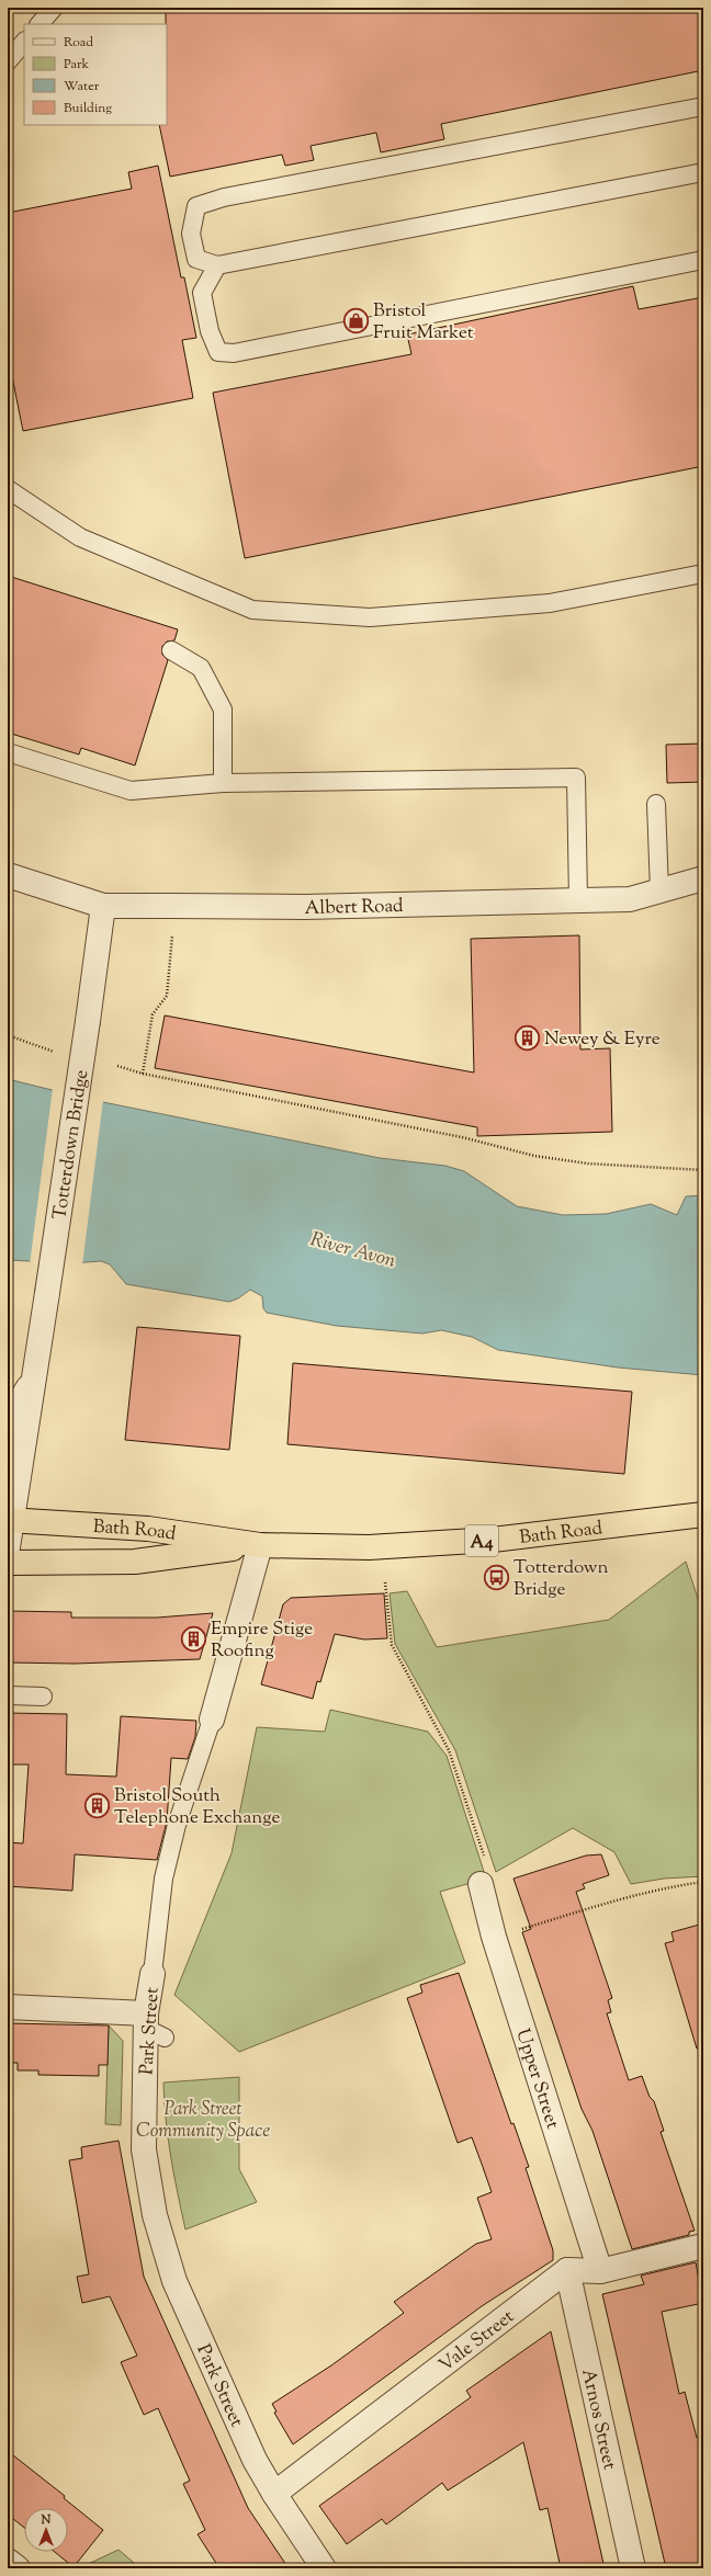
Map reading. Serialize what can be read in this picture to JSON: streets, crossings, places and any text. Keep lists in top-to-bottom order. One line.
{"streets":{"highway":["Bath Road","A4"],"street":["Albert Road","Totterdown Bridge","Park Street","Upper Street","Vale Street","Arnos Street"]},"crossings":[["Albert Road","Totterdown Bridge"],["Totterdown Bridge","Bath Road"],["Bath Road","Park Street"],["Park Street","Vale Street"],["Vale Street","Arnos Street"]],"water":["River Avon"],"parks":["Park Street Community Space"],"places":{"shop":["Bristol Fruit Market"],"building":["Newey & Eyre","Empire Stige Roofing","Bristol South Telephone Exchange"],"bus stop":["Totterdown Bridge"]},"legend":["Road","Park","Water","Building"],"north":"top"}
